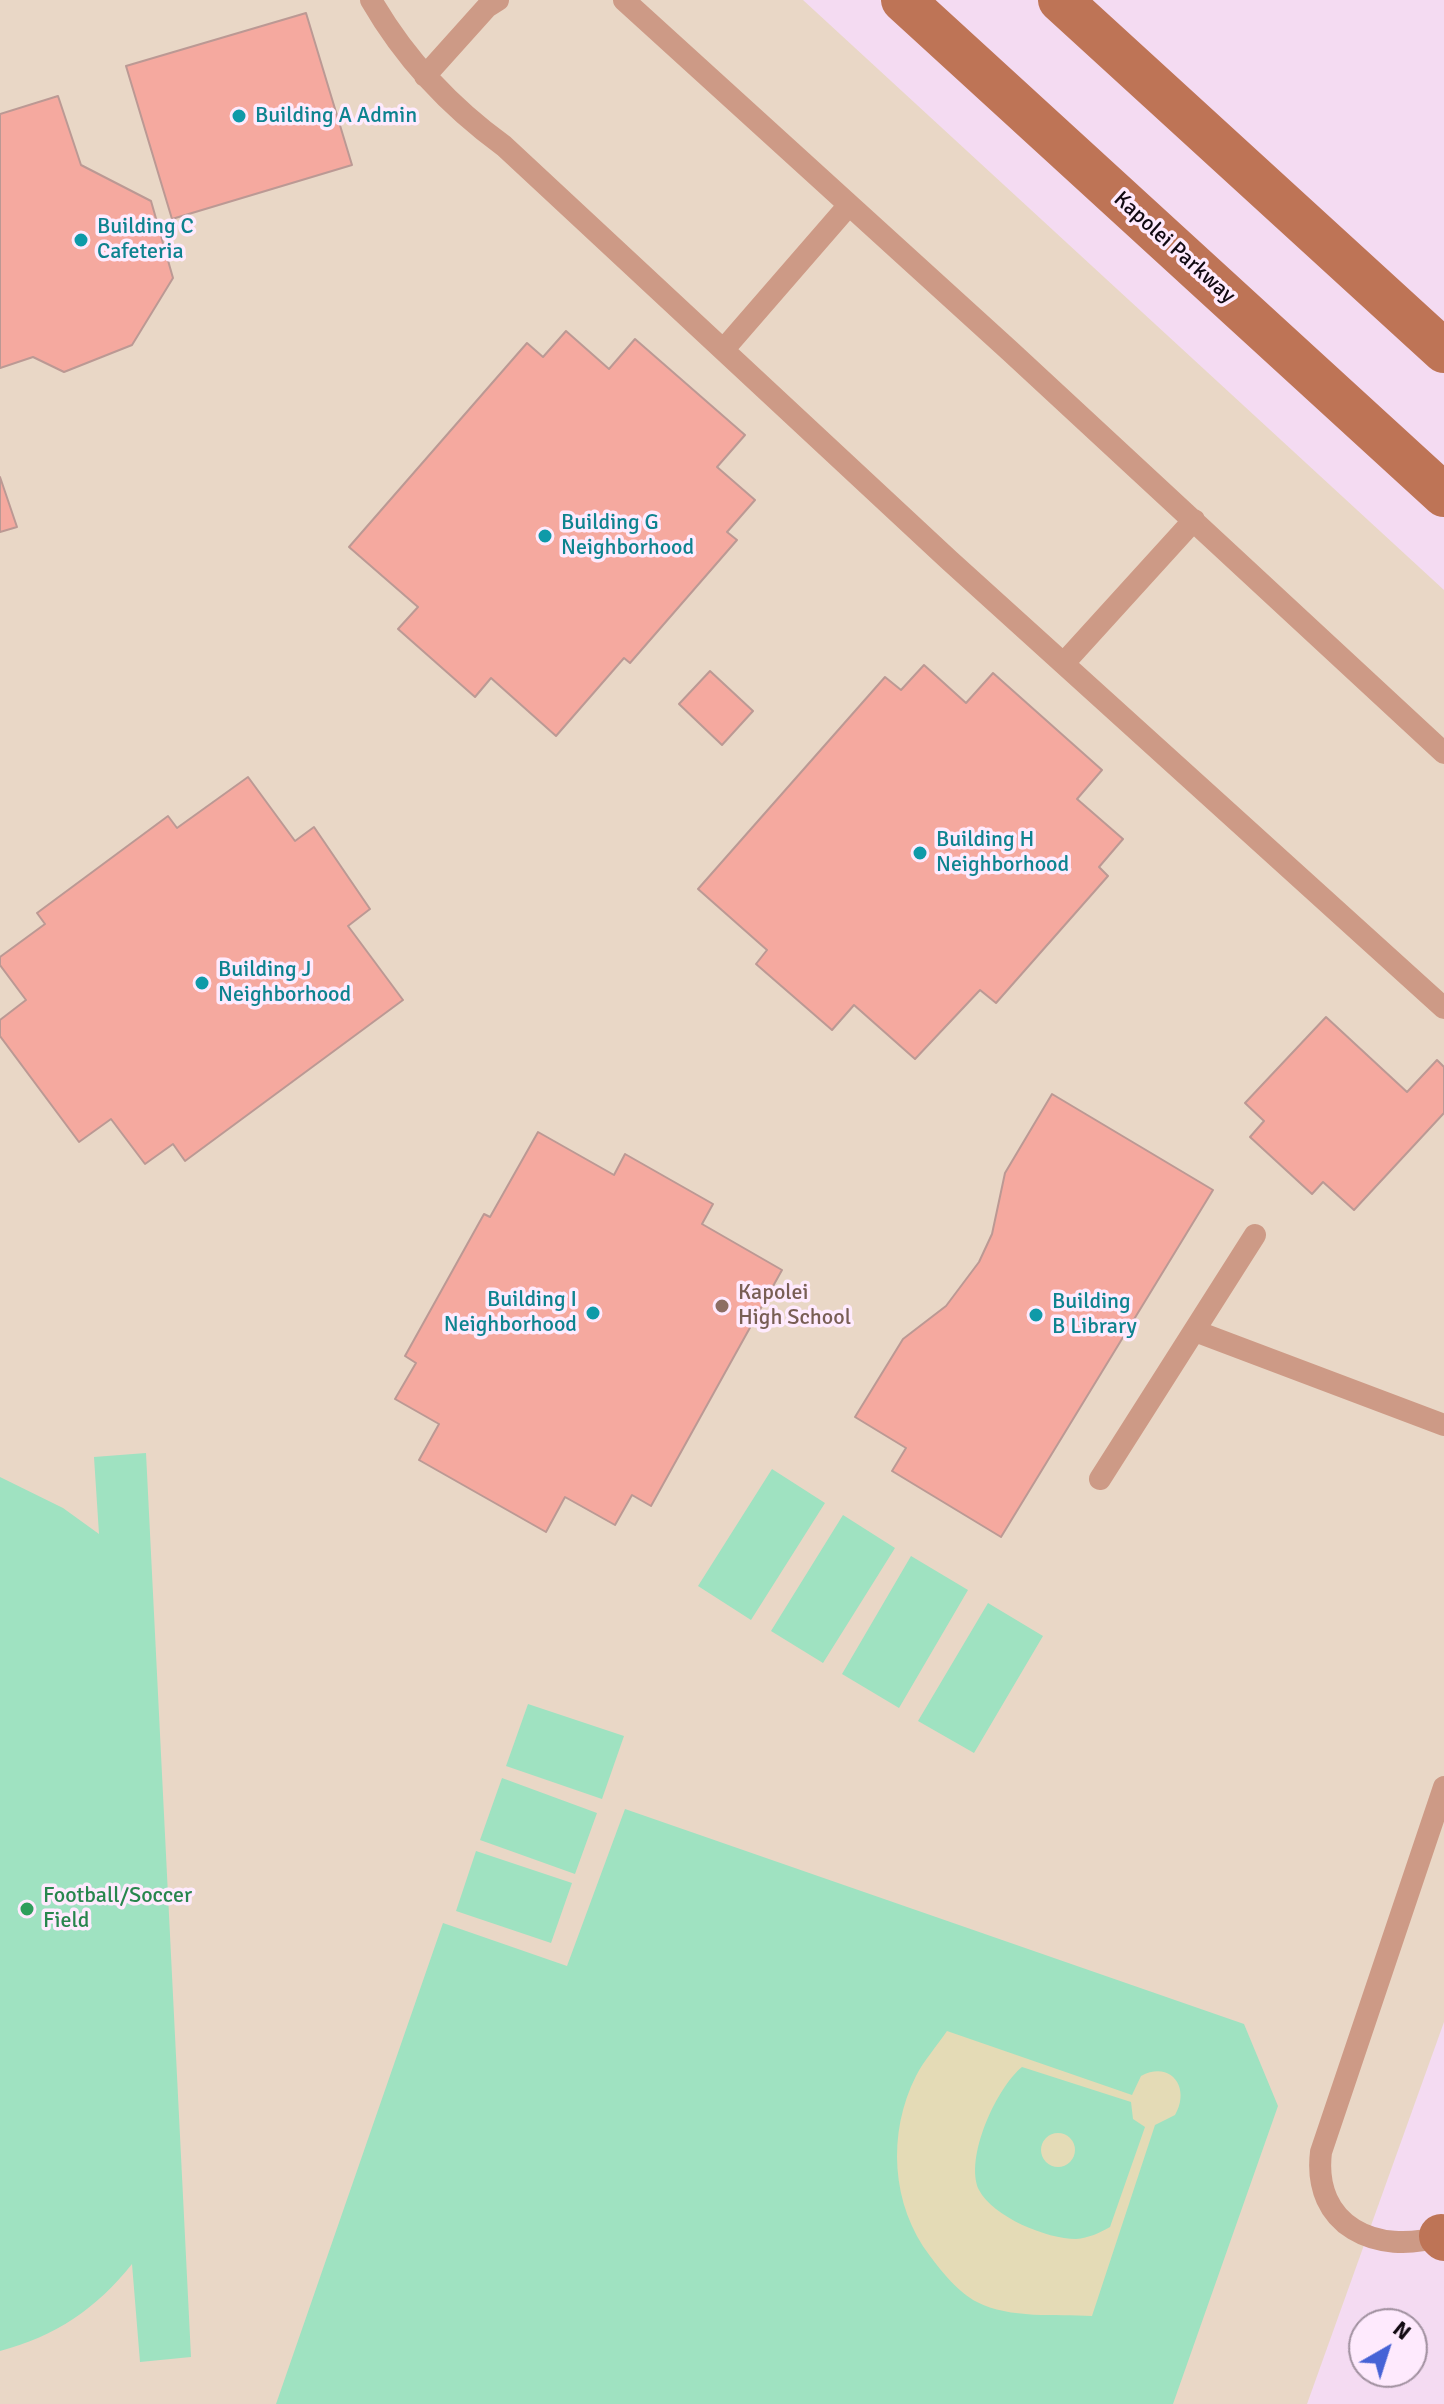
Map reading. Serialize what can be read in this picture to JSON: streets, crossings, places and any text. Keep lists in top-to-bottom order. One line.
{"streets":{"main road":["Kapolei Parkway"]},"places":["Building A Admin","Building C Cafeteria","Building G Neighborhood","Building H Neighborhood","Building J Neighborhood","Kapolei High School","Building I Neighborhood","Building B Library","Football/Soccer Field"],"north":"top right"}
